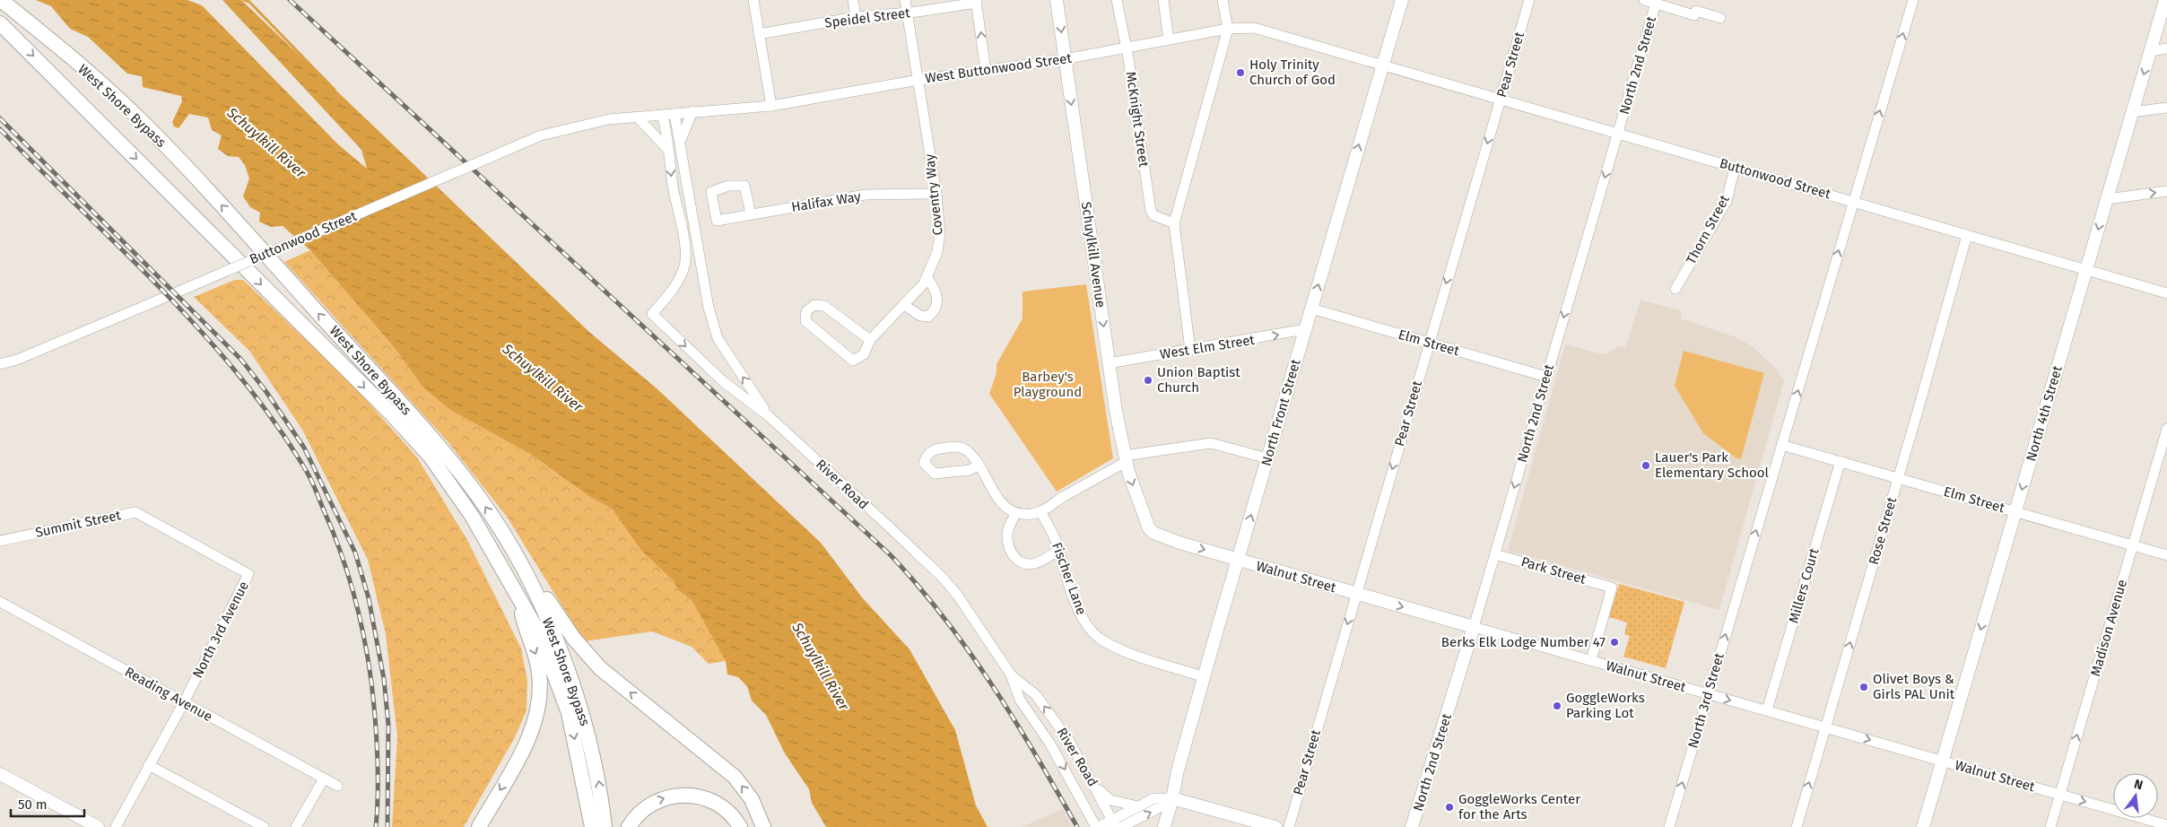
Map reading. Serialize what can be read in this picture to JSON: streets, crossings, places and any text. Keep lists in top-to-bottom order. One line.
{"streets":{"highway":["West Shore Bypass"],"main road":["North 2nd Street","Schuylkill Avenue","North Front Street","North 4th Street","Walnut Street"],"street":["Speidel Street","Pear Street","West Buttonwood Street","McKnight Street","Buttonwood Street","Coventry Way","Halifax Way","Thorn Street","Elm Street","West Elm Street","River Road","Summit Street","Rose Street","Park Street","Fischer Lane","Millers Court","Madison Avenue","North 3rd Avenue","Reading Avenue","North 3rd Street"]},"crossings":[["Speidel Street","Coventry Way"],["Pear Street","Buttonwood Street"],["Pear Street","Elm Street"],["Pear Street","Walnut Street"],["North 2nd Street","Buttonwood Street"],["North 2nd Street","Elm Street"],["North 2nd Street","Park Street"],["North 2nd Street","Walnut Street"],["West Buttonwood Street","McKnight Street"],["West Buttonwood Street","Buttonwood Street"],["West Buttonwood Street","Coventry Way"],["West Buttonwood Street","Schuylkill Avenue"],["West Buttonwood Street","North Front Street"],["Buttonwood Street","Thorn Street"],["Buttonwood Street","North Front Street"],["Buttonwood Street","North 4th Street"],["Buttonwood Street","Rose Street"],["Buttonwood Street","North 3rd Street"],["Coventry Way","Halifax Way"],["Schuylkill Avenue","West Elm Street"],["Schuylkill Avenue","Walnut Street"],["Elm Street","North Front Street"],["Elm Street","North 4th Street"],["Elm Street","Rose Street"],["Elm Street","Millers Court"],["Elm Street","Madison Avenue"],["Elm Street","North 3rd Street"],["West Elm Street","North Front Street"],["North Front Street","Walnut Street"],["North Front Street","Fischer Lane"],["North 4th Street","Walnut Street"],["Summit Street","North 3rd Avenue"],["Rose Street","Walnut Street"],["Park Street","Walnut Street"],["Walnut Street","Millers Court"],["Walnut Street","Madison Avenue"],["Walnut Street","North 3rd Street"],["North 3rd Avenue","Reading Avenue"]],"one_way":["Pear Street","North 2nd Street","Schuylkill Avenue","West Elm Street","North Front Street","North 4th Street","Rose Street","Walnut Street","Madison Avenue","North 3rd Street"],"water":["Schuylkill River"],"parks":["Barbey's Playground"],"places":["Holy Trinity Church of God","Union Baptist Church","Lauer's Park Elementary School","Berks Elk Lodge Number 47","Olivet Boys & Girls PAL Unit","GoggleWorks Parking Lot","GoggleWorks Center for the Arts"],"scale_bar":"50 m","north":"top"}
